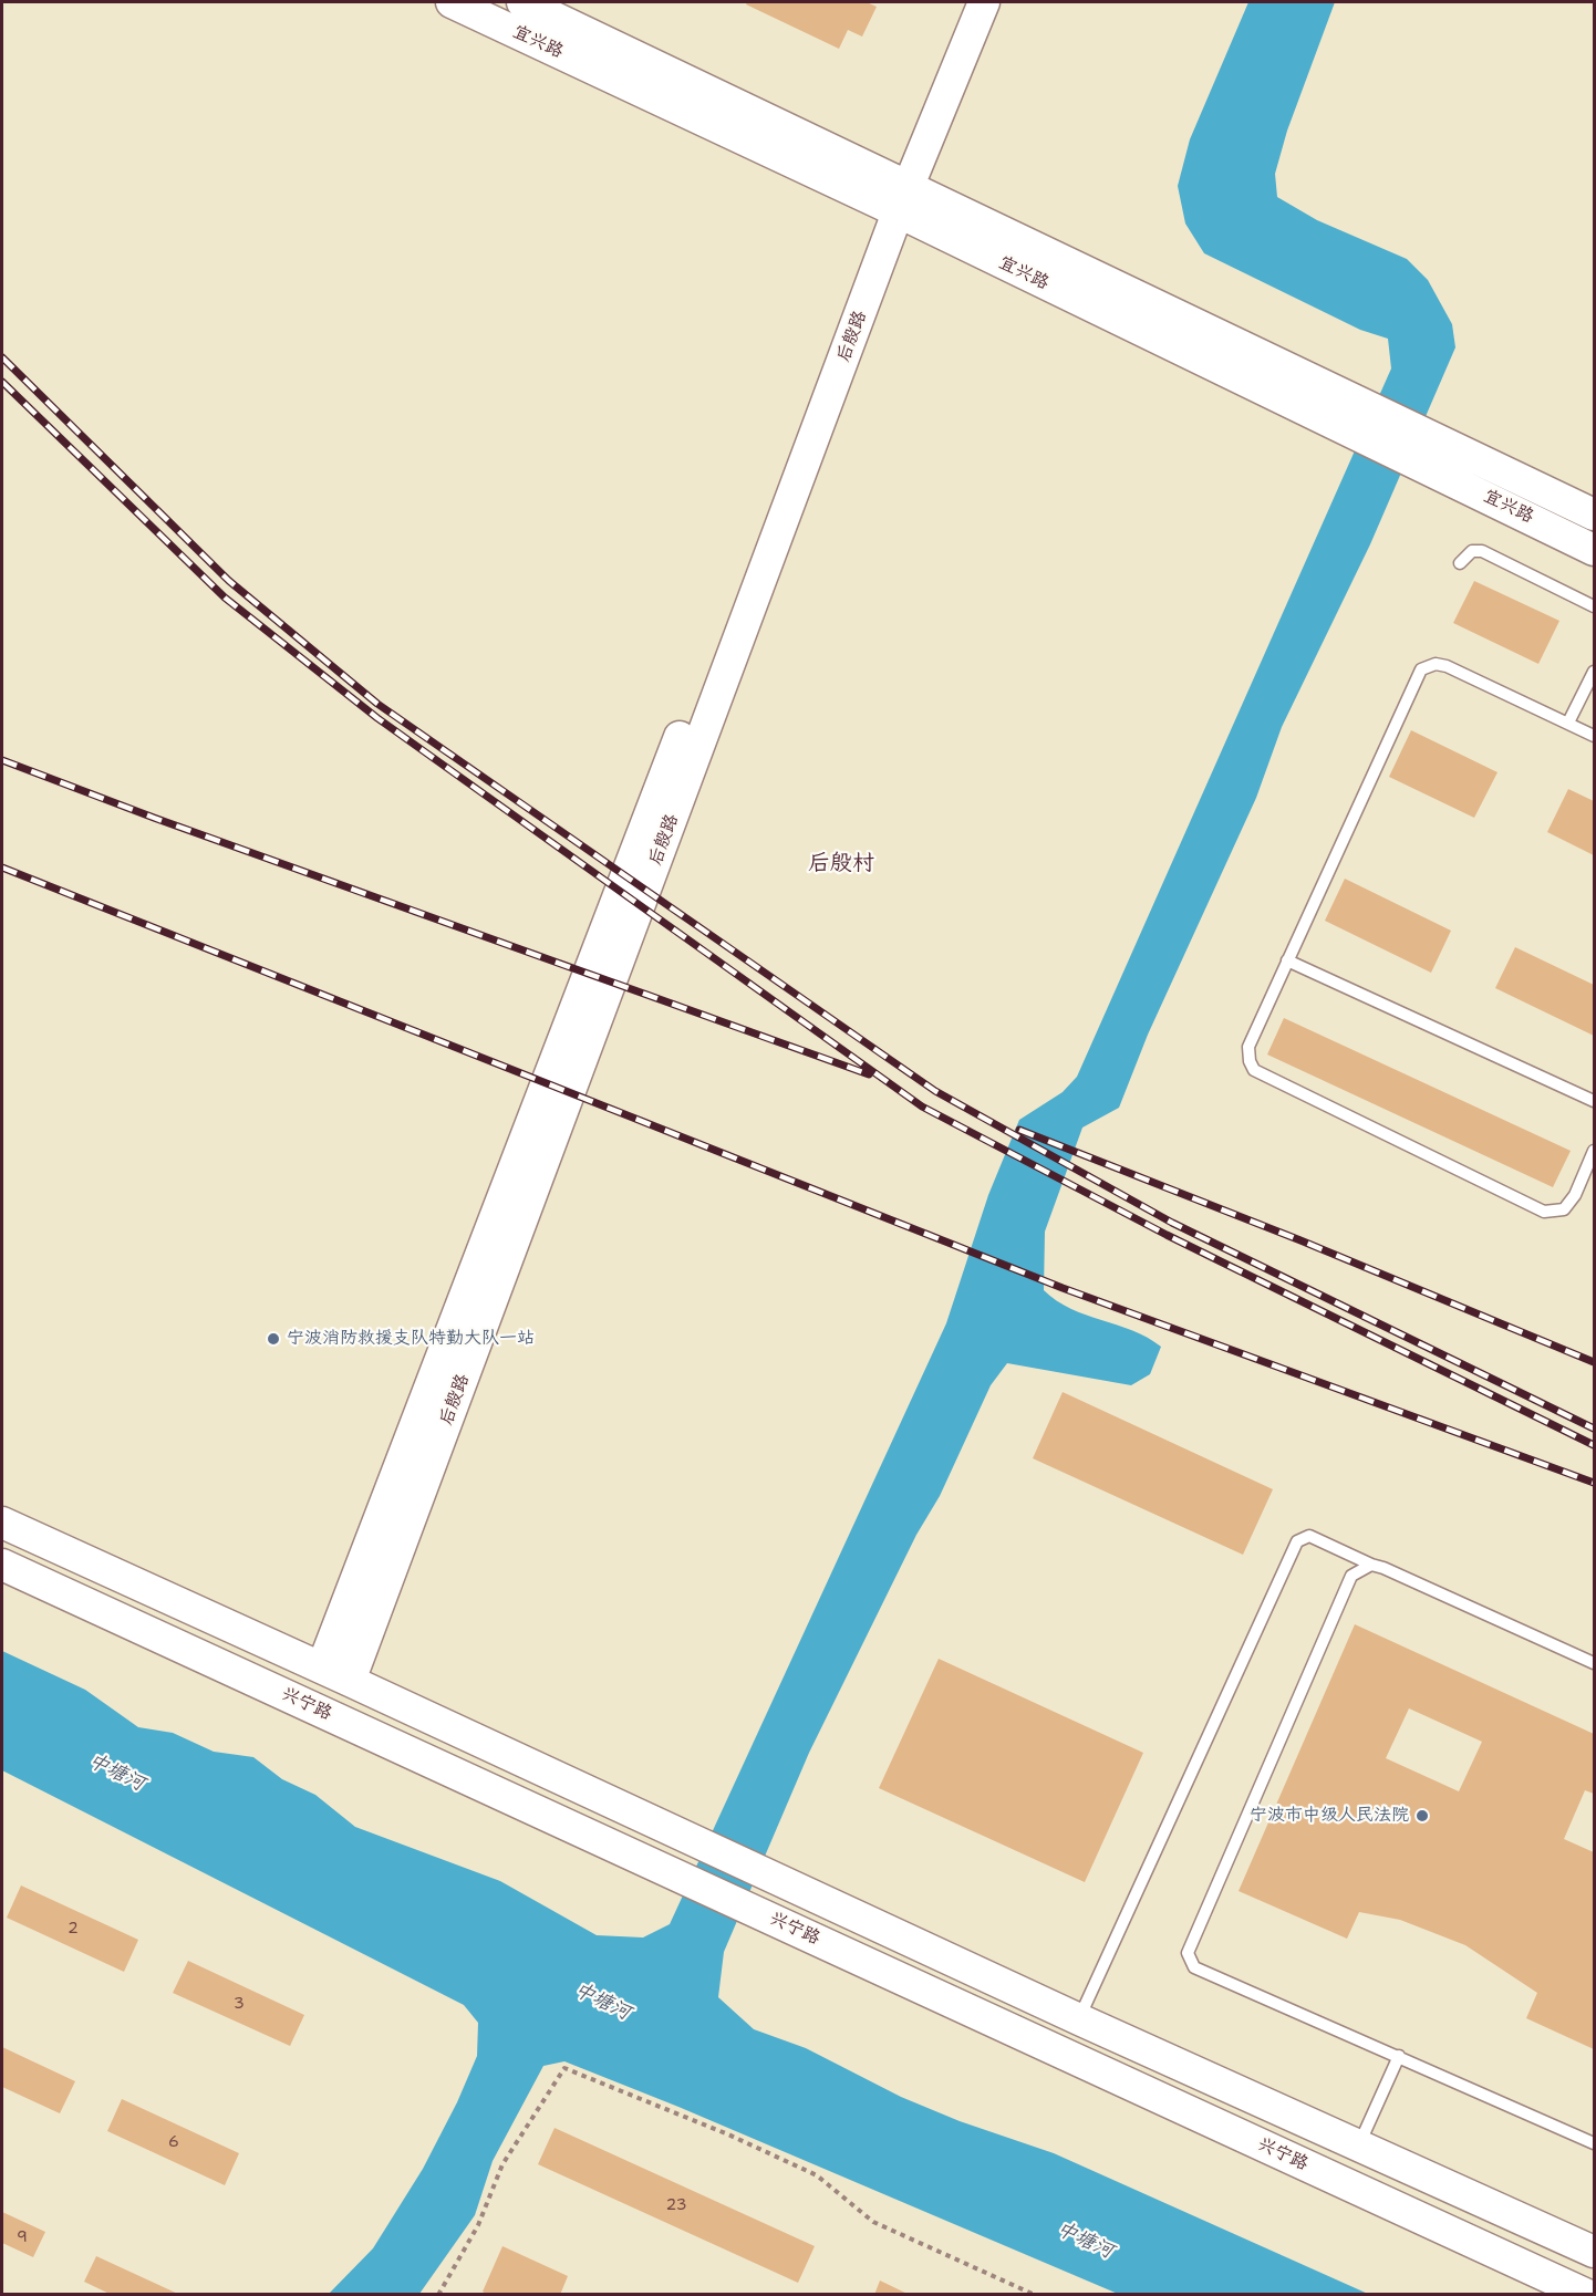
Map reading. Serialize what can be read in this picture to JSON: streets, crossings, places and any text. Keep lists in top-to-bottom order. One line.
{"streets":{"main road":["宜兴路","后殷路","兴宁路"]},"crossings":[["宜兴路","后殷路"]],"districts":["后殷村"],"water":["中塘河"],"places":["宁波消防救援支队特勤大队一站","宁波市中级人民法院"],"house_numbers":["2","3","6","23","9"]}
